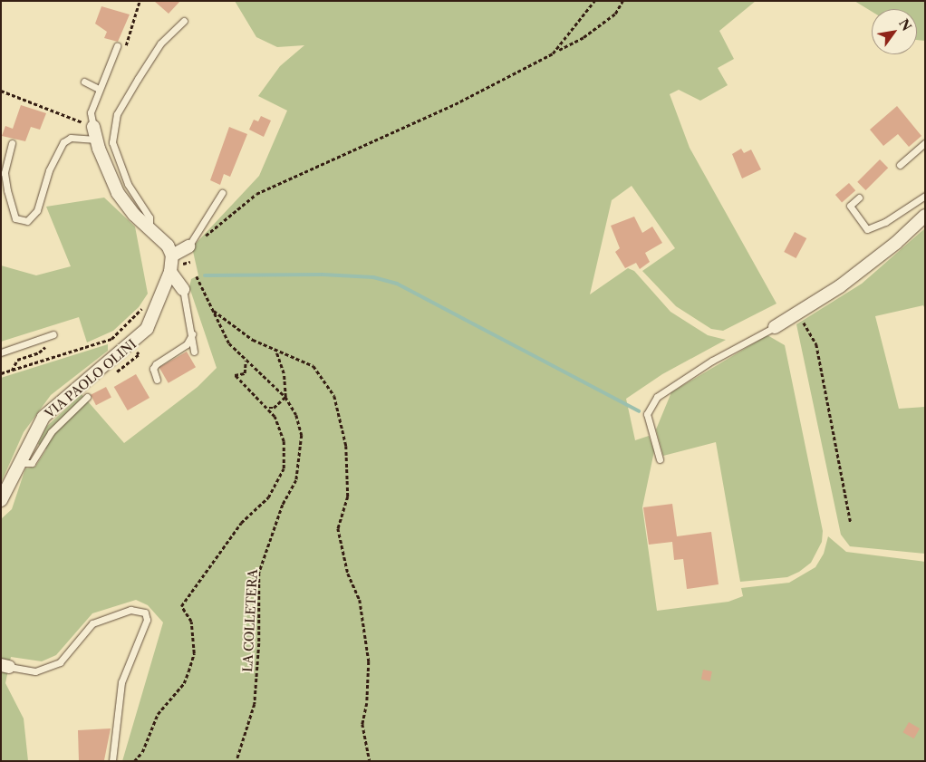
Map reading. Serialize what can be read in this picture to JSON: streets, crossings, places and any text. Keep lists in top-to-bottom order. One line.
{"streets":{"street":["VIA PAOLO OLINI"],"path":["LA COLLETERA"]},"north":"top right"}
